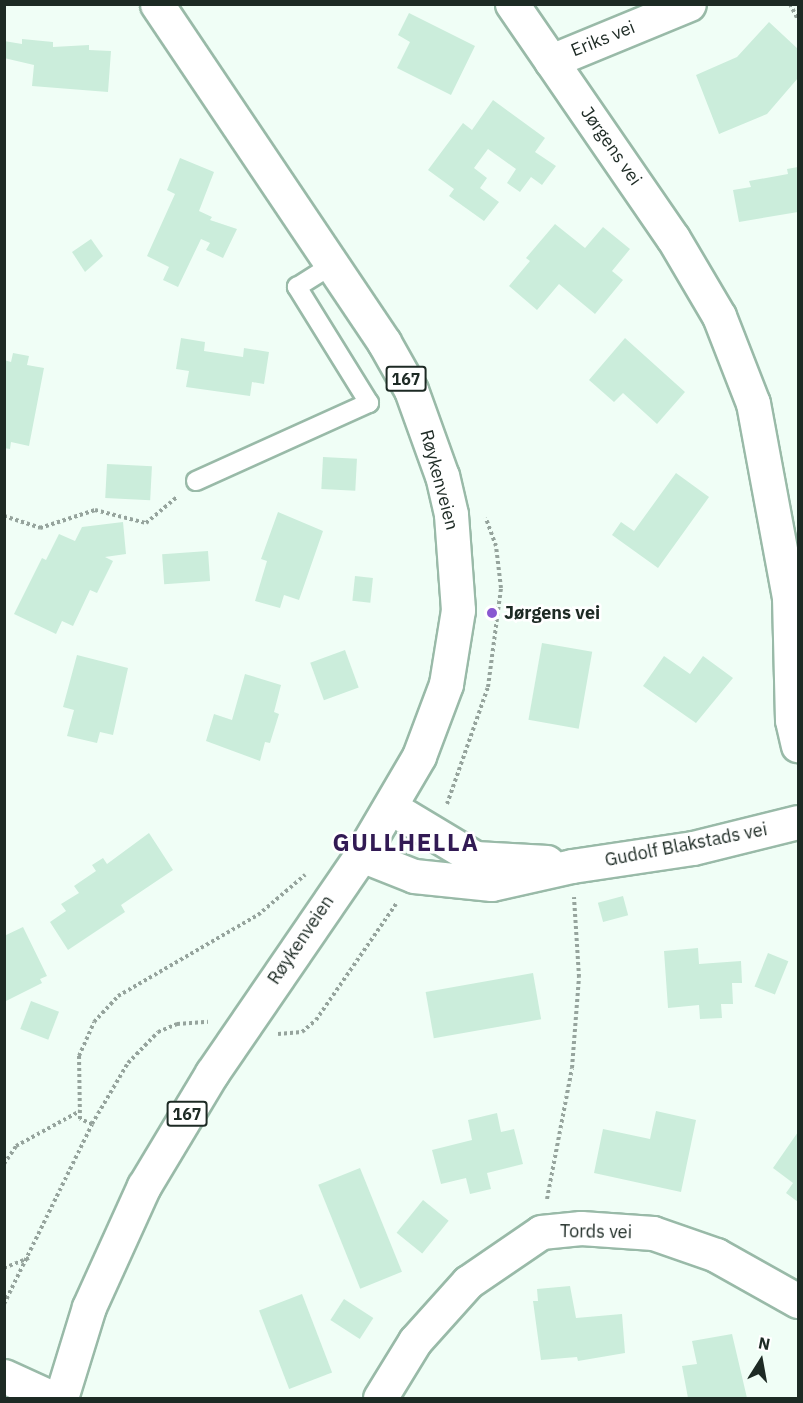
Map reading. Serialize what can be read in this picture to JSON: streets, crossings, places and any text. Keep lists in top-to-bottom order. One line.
{"streets":{"street":["Eriks vei","Jørgens vei","167","Røykenveien","Gudolf Blakstads vei","Tords vei"]},"crossings":[["Eriks vei","Jørgens vei"],["Røykenveien","Gudolf Blakstads vei"]],"districts":["GULLHELLA"],"places":["Jørgens vei"],"north":"top"}
